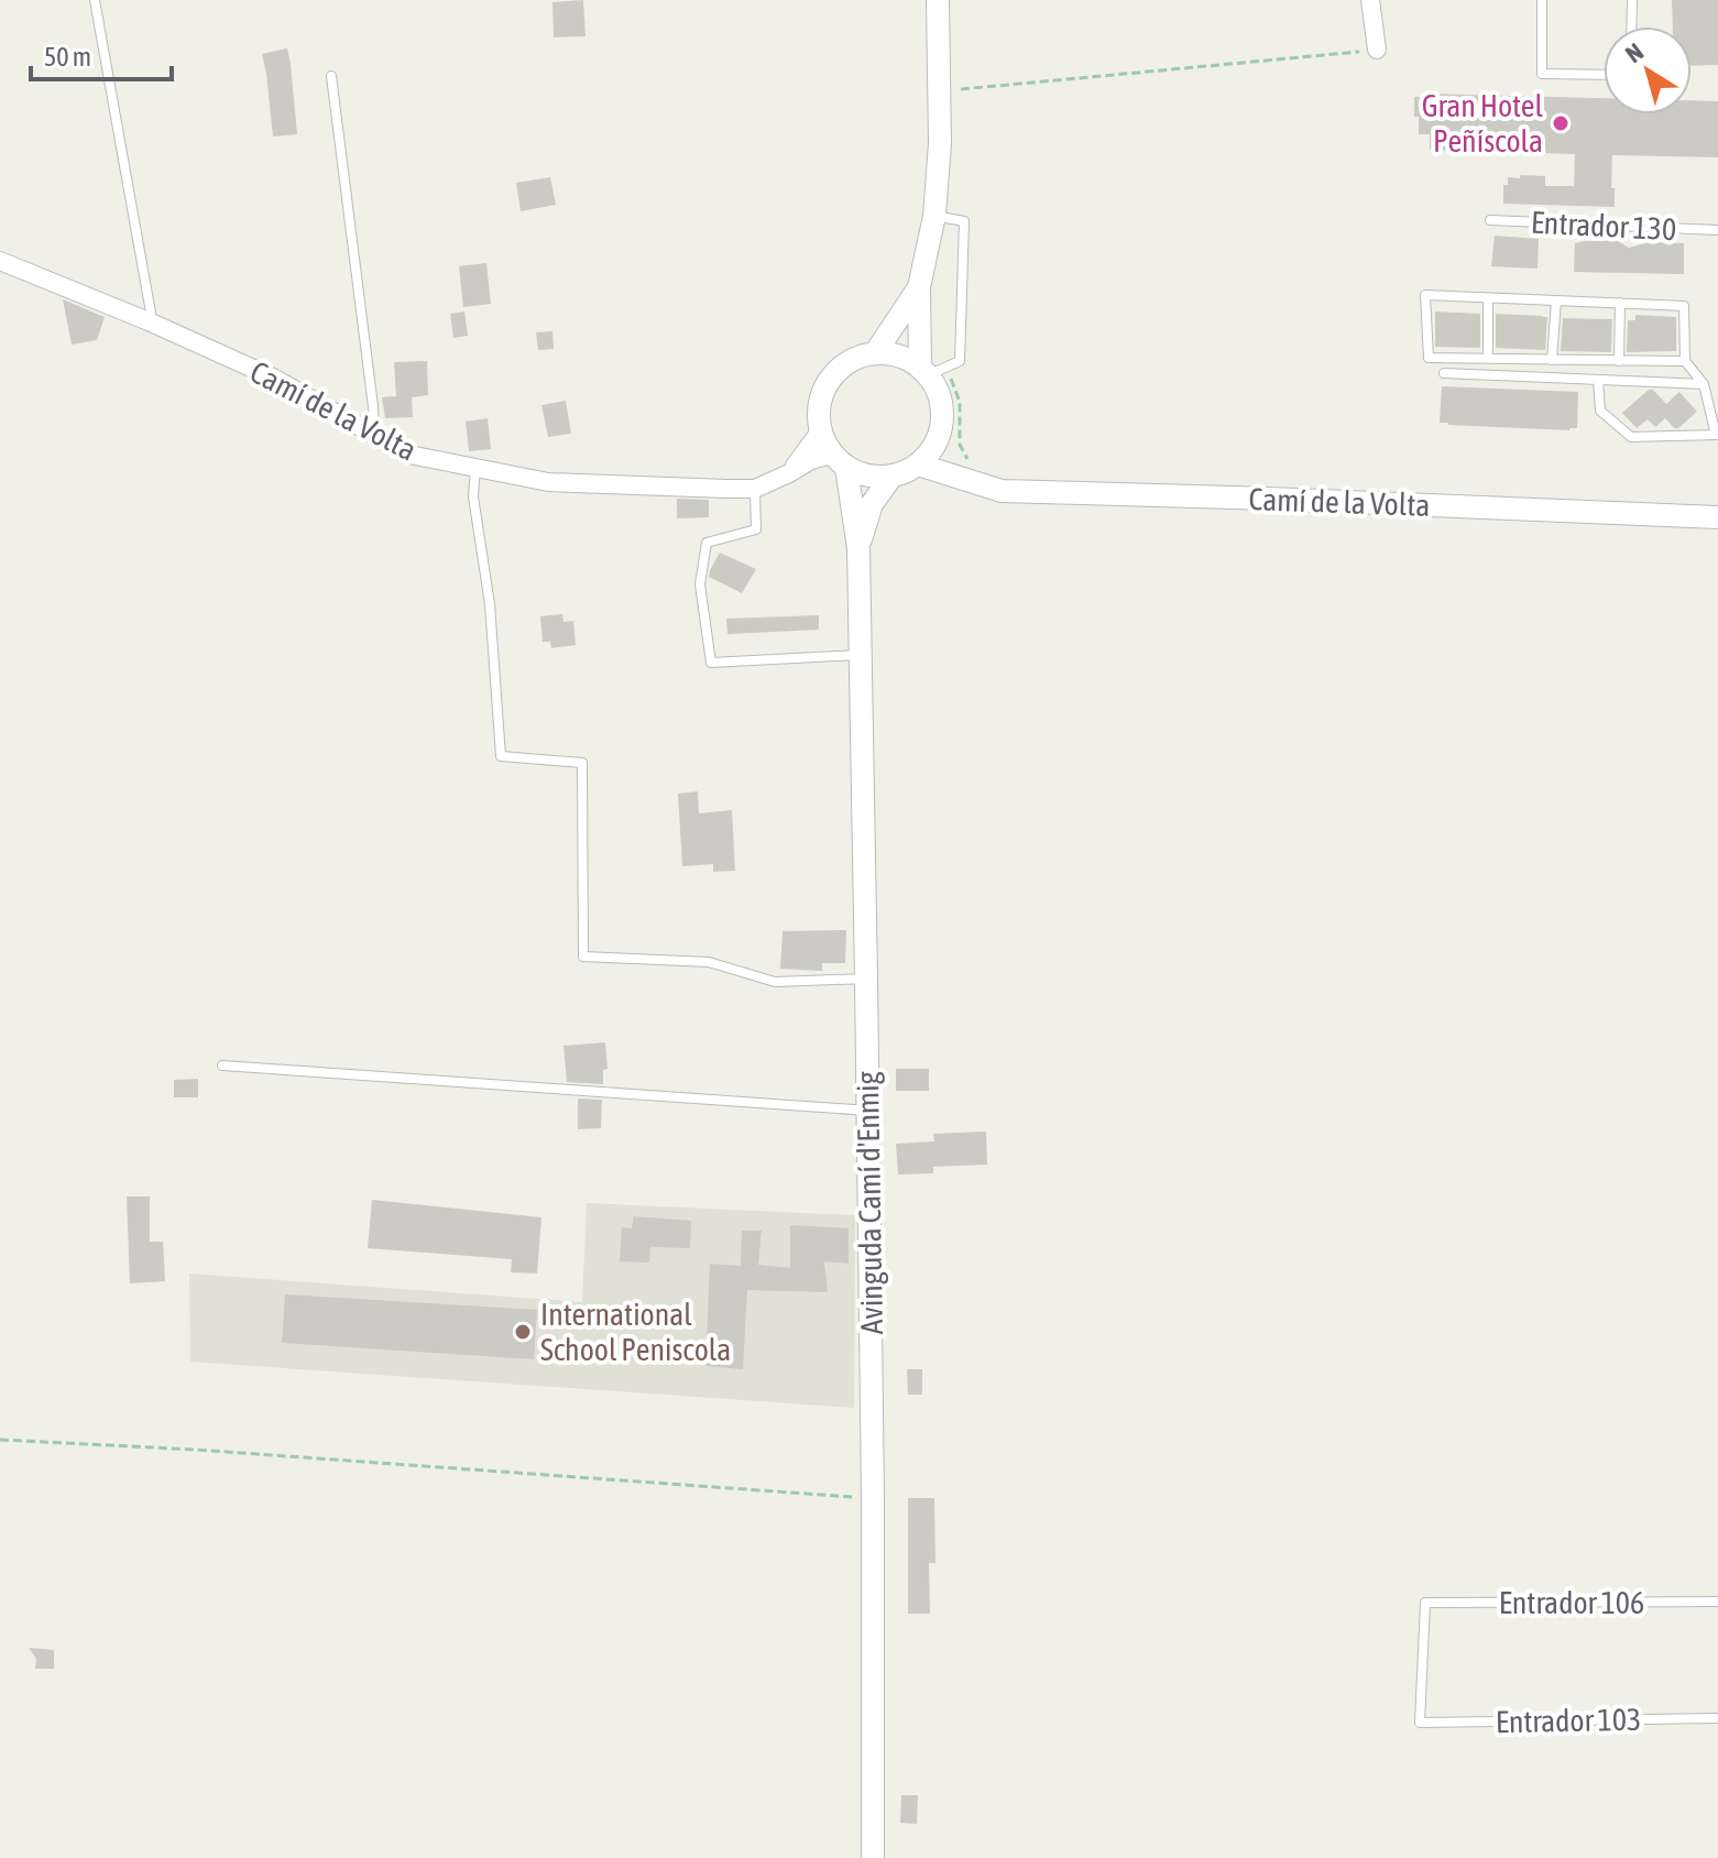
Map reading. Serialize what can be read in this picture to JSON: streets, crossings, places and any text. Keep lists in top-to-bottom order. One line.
{"streets":{"street":["Camí de la Volta","Avinguda Camí d'Enmig"],"lane":["Entrador 130","Entrador 106","Entrador 103"]},"crossings":[["Camí de la Volta","Avinguda Camí d'Enmig"],["Entrador 106","Entrador 103"]],"places":["Gran Hotel Peñíscola","International School Peniscola"],"scale_bar":"50 m","north":"top left"}
